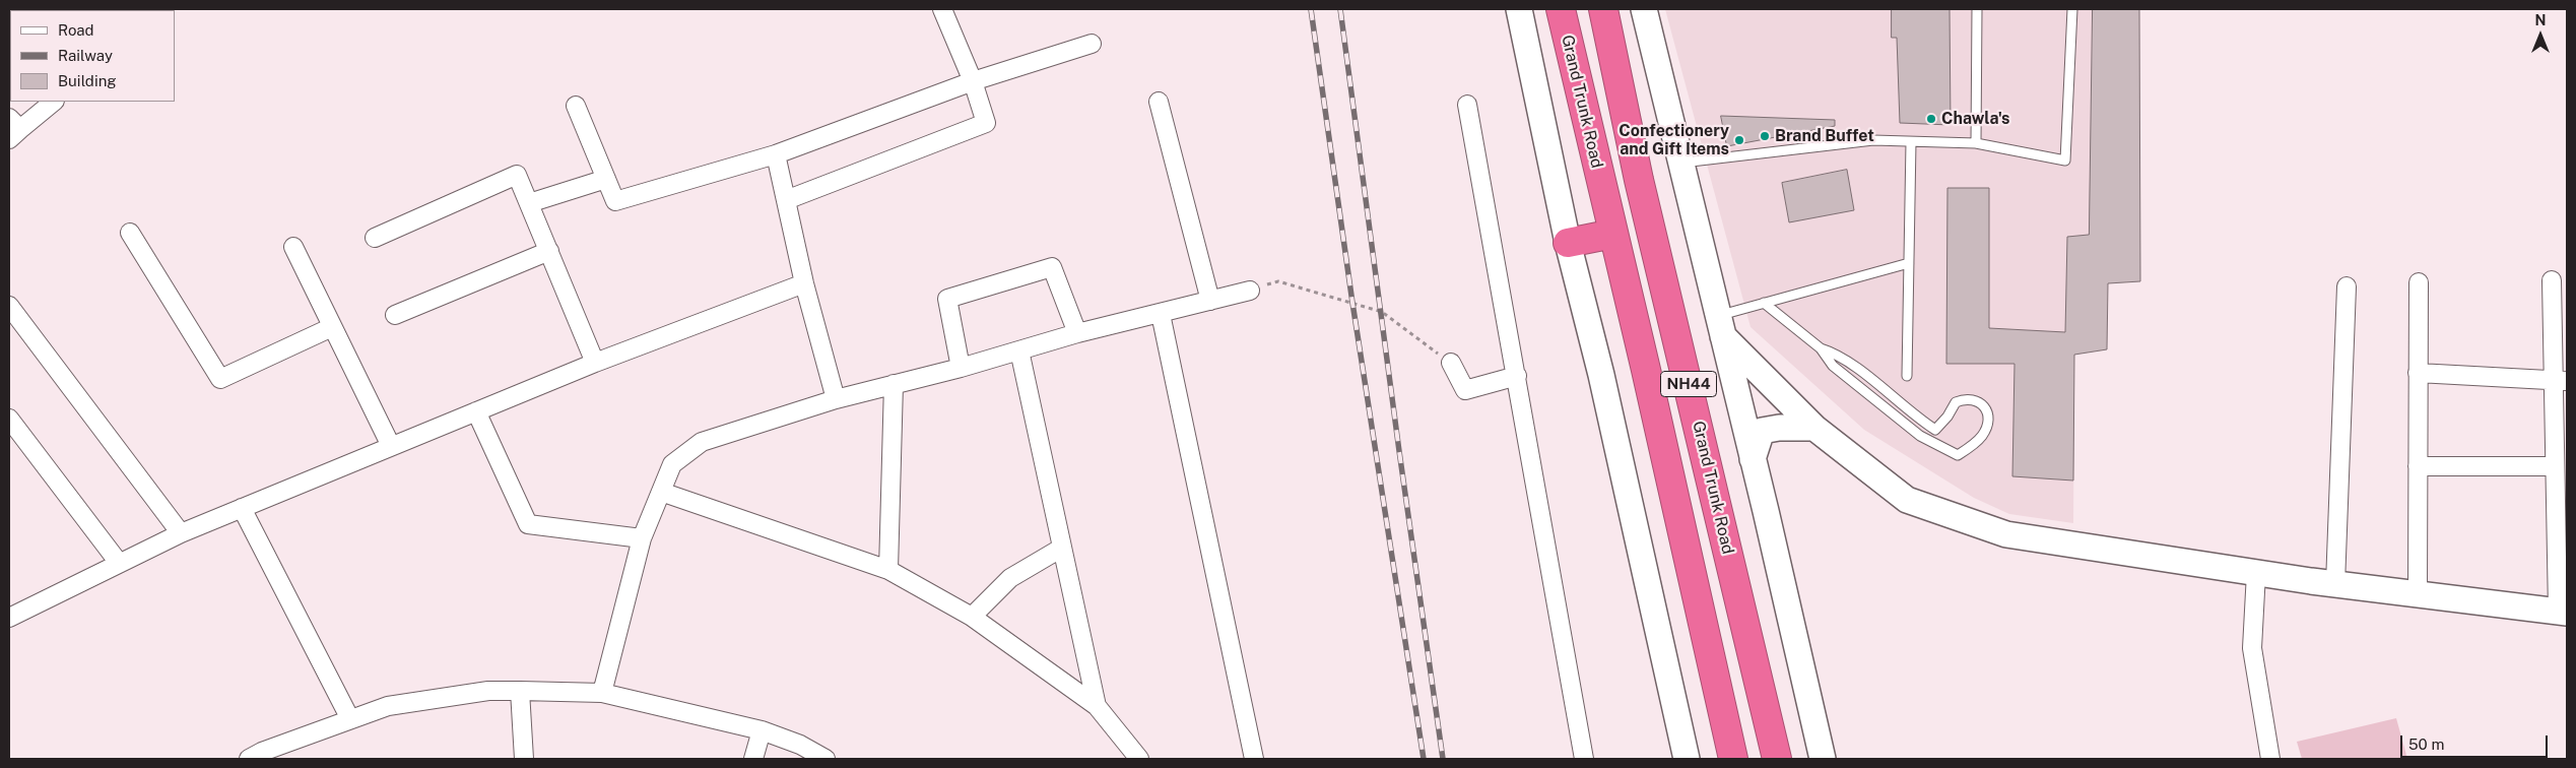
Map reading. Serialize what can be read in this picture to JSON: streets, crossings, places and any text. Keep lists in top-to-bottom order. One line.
{"streets":{"highway":["Grand Trunk Road","NH44"]},"places":["Chawla's","Brand Buffet","Confectionery and Gift Items"],"legend":["Road","Railway","Building"],"scale_bar":"50 m","north":"top"}
